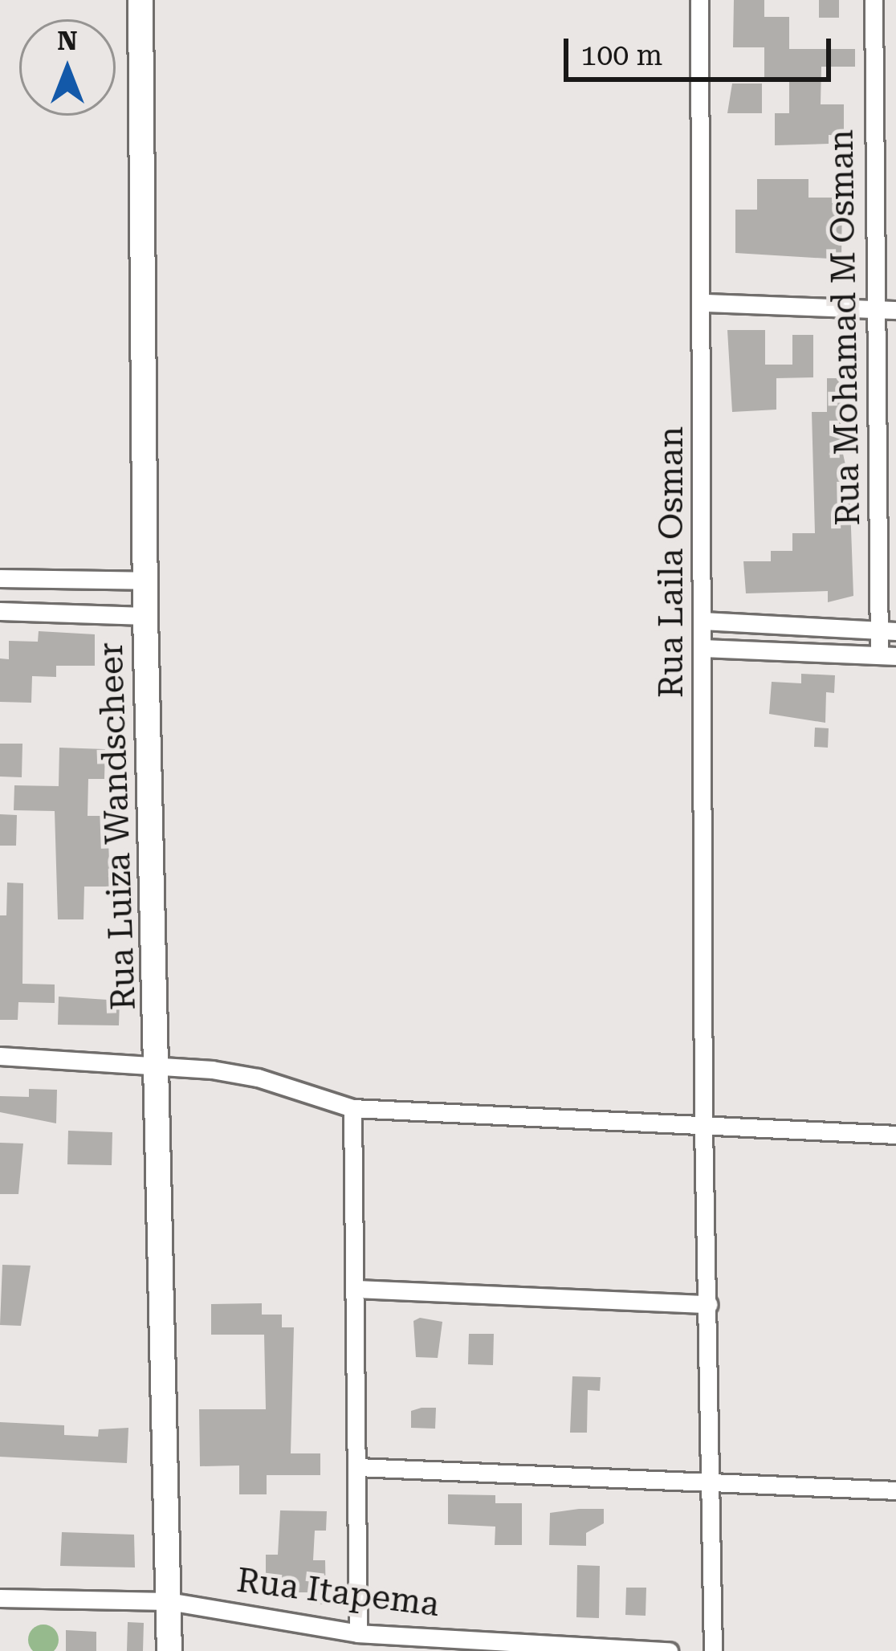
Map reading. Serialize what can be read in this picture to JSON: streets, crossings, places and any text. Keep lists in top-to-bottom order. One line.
{"streets":{"main road":["Rua Luiza Wandscheer"],"street":["Rua Mohamad M Osman","Rua Laila Osman","Rua Itapema"]},"crossings":[["Rua Luiza Wandscheer","Rua Itapema"]],"scale_bar":"100 m","north":"top"}
